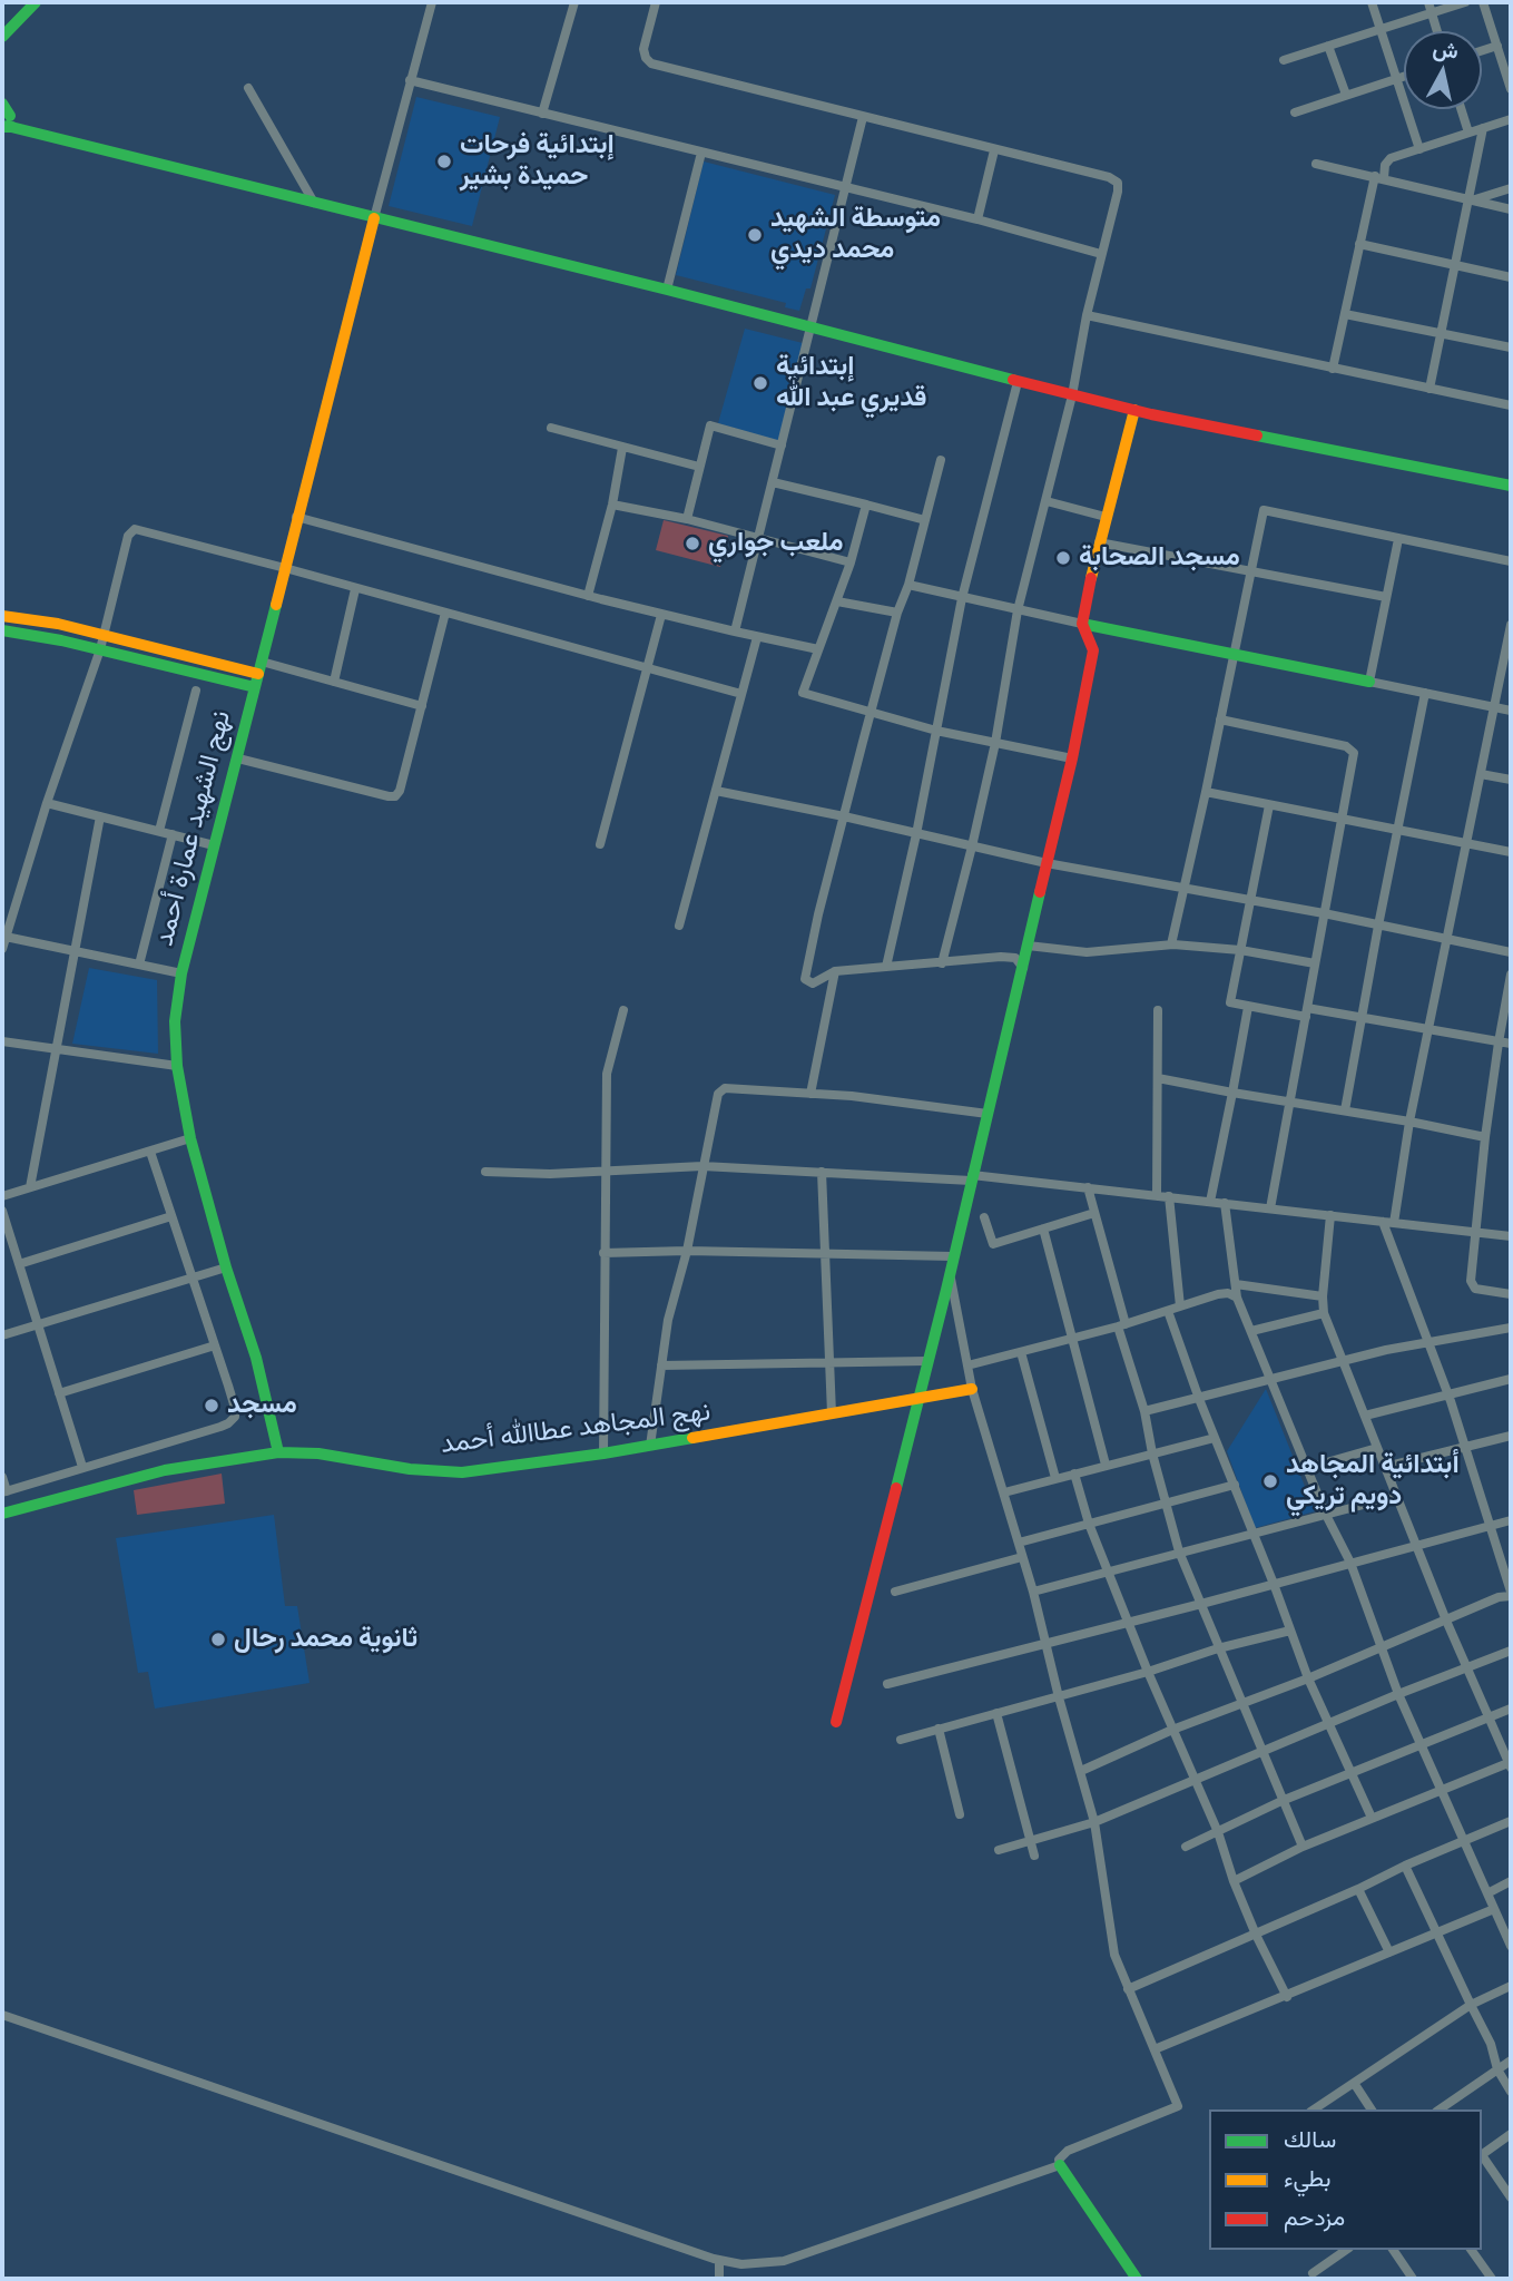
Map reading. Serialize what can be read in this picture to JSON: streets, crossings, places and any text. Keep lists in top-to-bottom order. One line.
{"streets":{"street":["نهج الشهيد عمارة أحمد","نهج المجاهد عطاالله أحمد"]},"crossings":[["نهج الشهيد عمارة أحمد","نهج المجاهد عطاالله أحمد"]],"places":["إبتدائية فرحات حميدة بشير","متوسطة الشهيد محمد ديدي","إبتدائية قديري عبد الله","ملعب جواري","مسجد الصحابة","مسجد","أبتدائية المجاهد دويم تريكي","ثانوية محمد رحال"],"legend":["سالك","بطيء","مزدحم"],"north":"top"}
